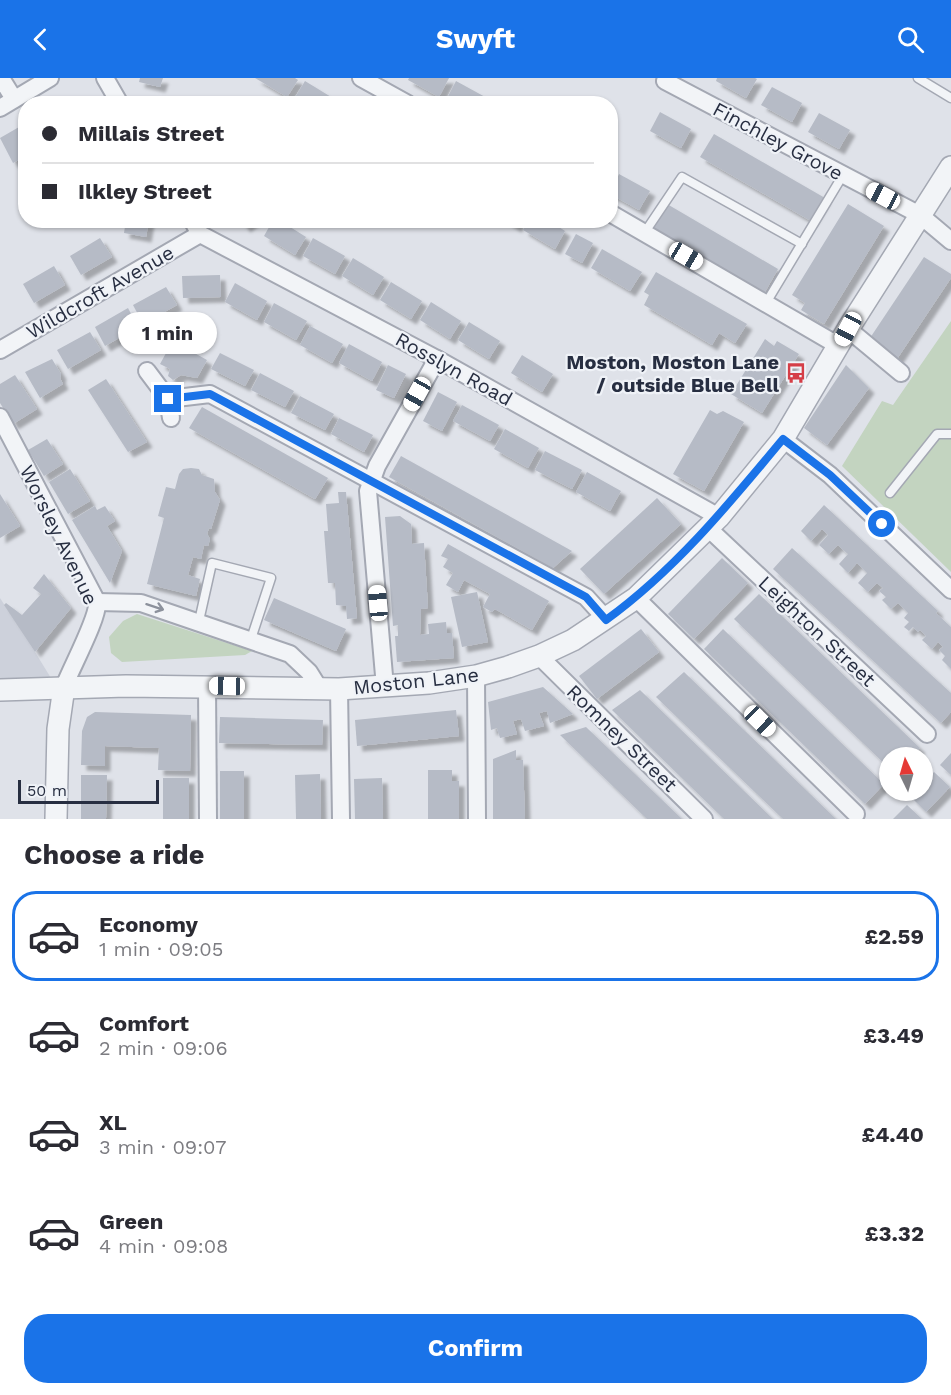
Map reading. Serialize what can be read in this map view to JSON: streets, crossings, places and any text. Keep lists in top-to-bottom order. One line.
{"streets":{"street":["Finchley Grove","Wildcroft Avenue","Rosslyn Road","Worsley Avenue","Leighton Street","Moston Lane","Romney Street"]},"crossings":[["Finchley Grove","Moston Lane"],["Rosslyn Road","Leighton Street"],["Rosslyn Road","Moston Lane"],["Worsley Avenue","Moston Lane"],["Leighton Street","Moston Lane"],["Moston Lane","Romney Street"]],"places":{"bus stop":["Moston, Moston Lane / outside Blue Bell"]},"scale_bar":"50 m","north":"top","page":{"header":"Swyft","banner":["Millais Street","Ilkley Street"],"bubble":"1 min","scale":"50 m","heading":"Choose a ride","list":[{"name":"Economy","note":"1 min · 09:05","value":"£2.59"},{"name":"Comfort","note":"2 min · 09:06","value":"£3.49"},{"name":"XL","note":"3 min · 09:07","value":"£4.40"},{"name":"Green","note":"4 min · 09:08","value":"£3.32"}],"buttons":"Confirm"}}
